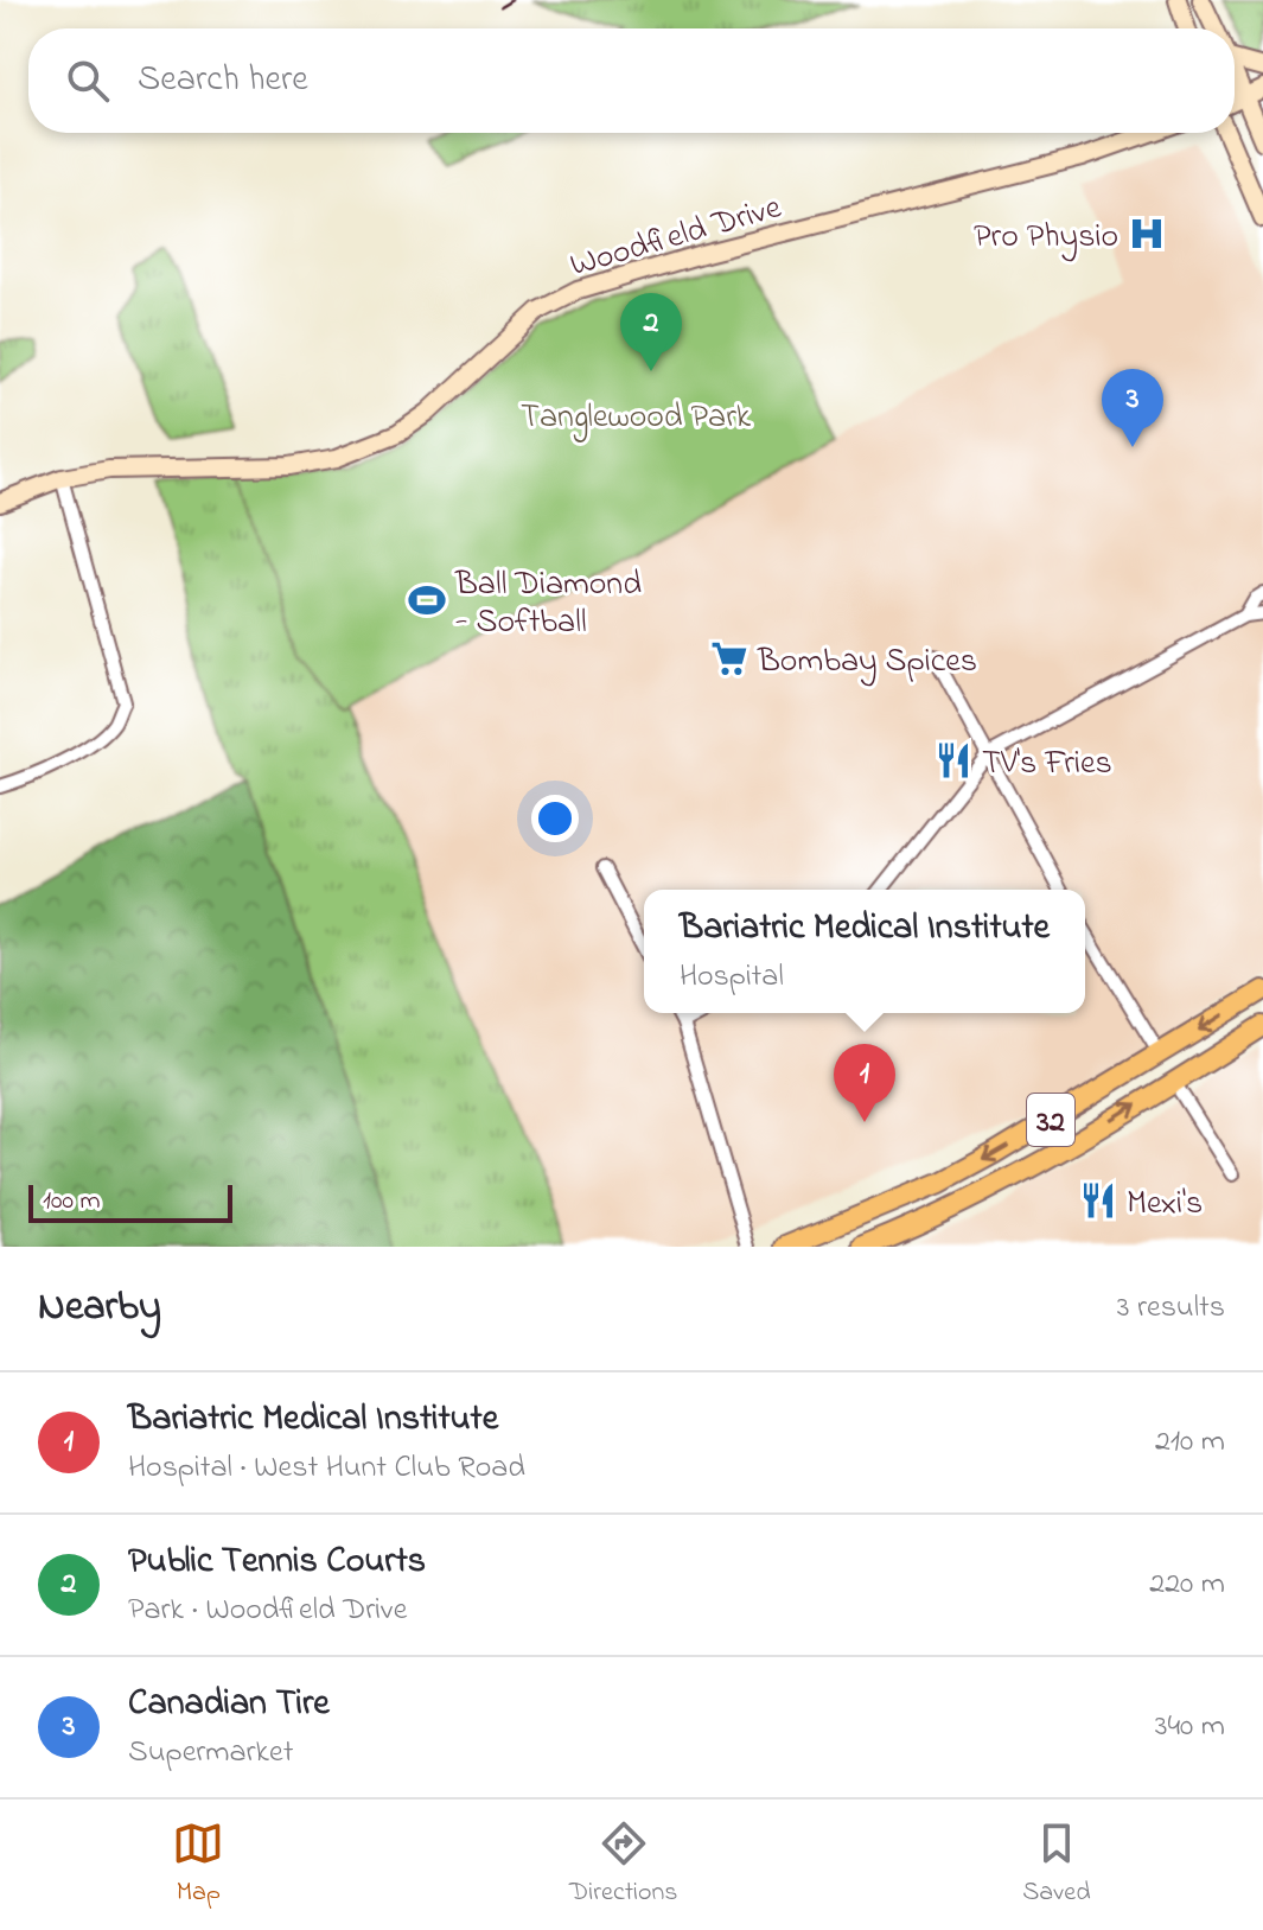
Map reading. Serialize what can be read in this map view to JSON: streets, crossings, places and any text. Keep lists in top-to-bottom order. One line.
{"streets":{"main road":["32"],"street":["Woodfield Drive"]},"parks":["Tanglewood Park"],"places":{"hospital":["Pro Physio"],"sports":["Ball Diamond - Softball"],"supermarket":["Bombay Spices"],"restaurant":["TV's Fries","Mexi's"]},"scale_bar":"100 m","page":{"search":"Search here","pins":["2","3","1"],"popup":["Bariatric Medical Institute","Hospital"],"scale":"100 m","heading":["Nearby","3 results"],"list":[{"mark":"1","name":"Bariatric Medical Institute","note":"Hospital · West Hunt Club Road","value":"210 m"},{"mark":"2","name":"Public Tennis Courts","note":"Park · Woodfield Drive","value":"220 m"},{"mark":"3","name":"Canadian Tire","note":"Supermarket","value":"340 m"}],"nav":["Map","Directions","Saved"]}}
